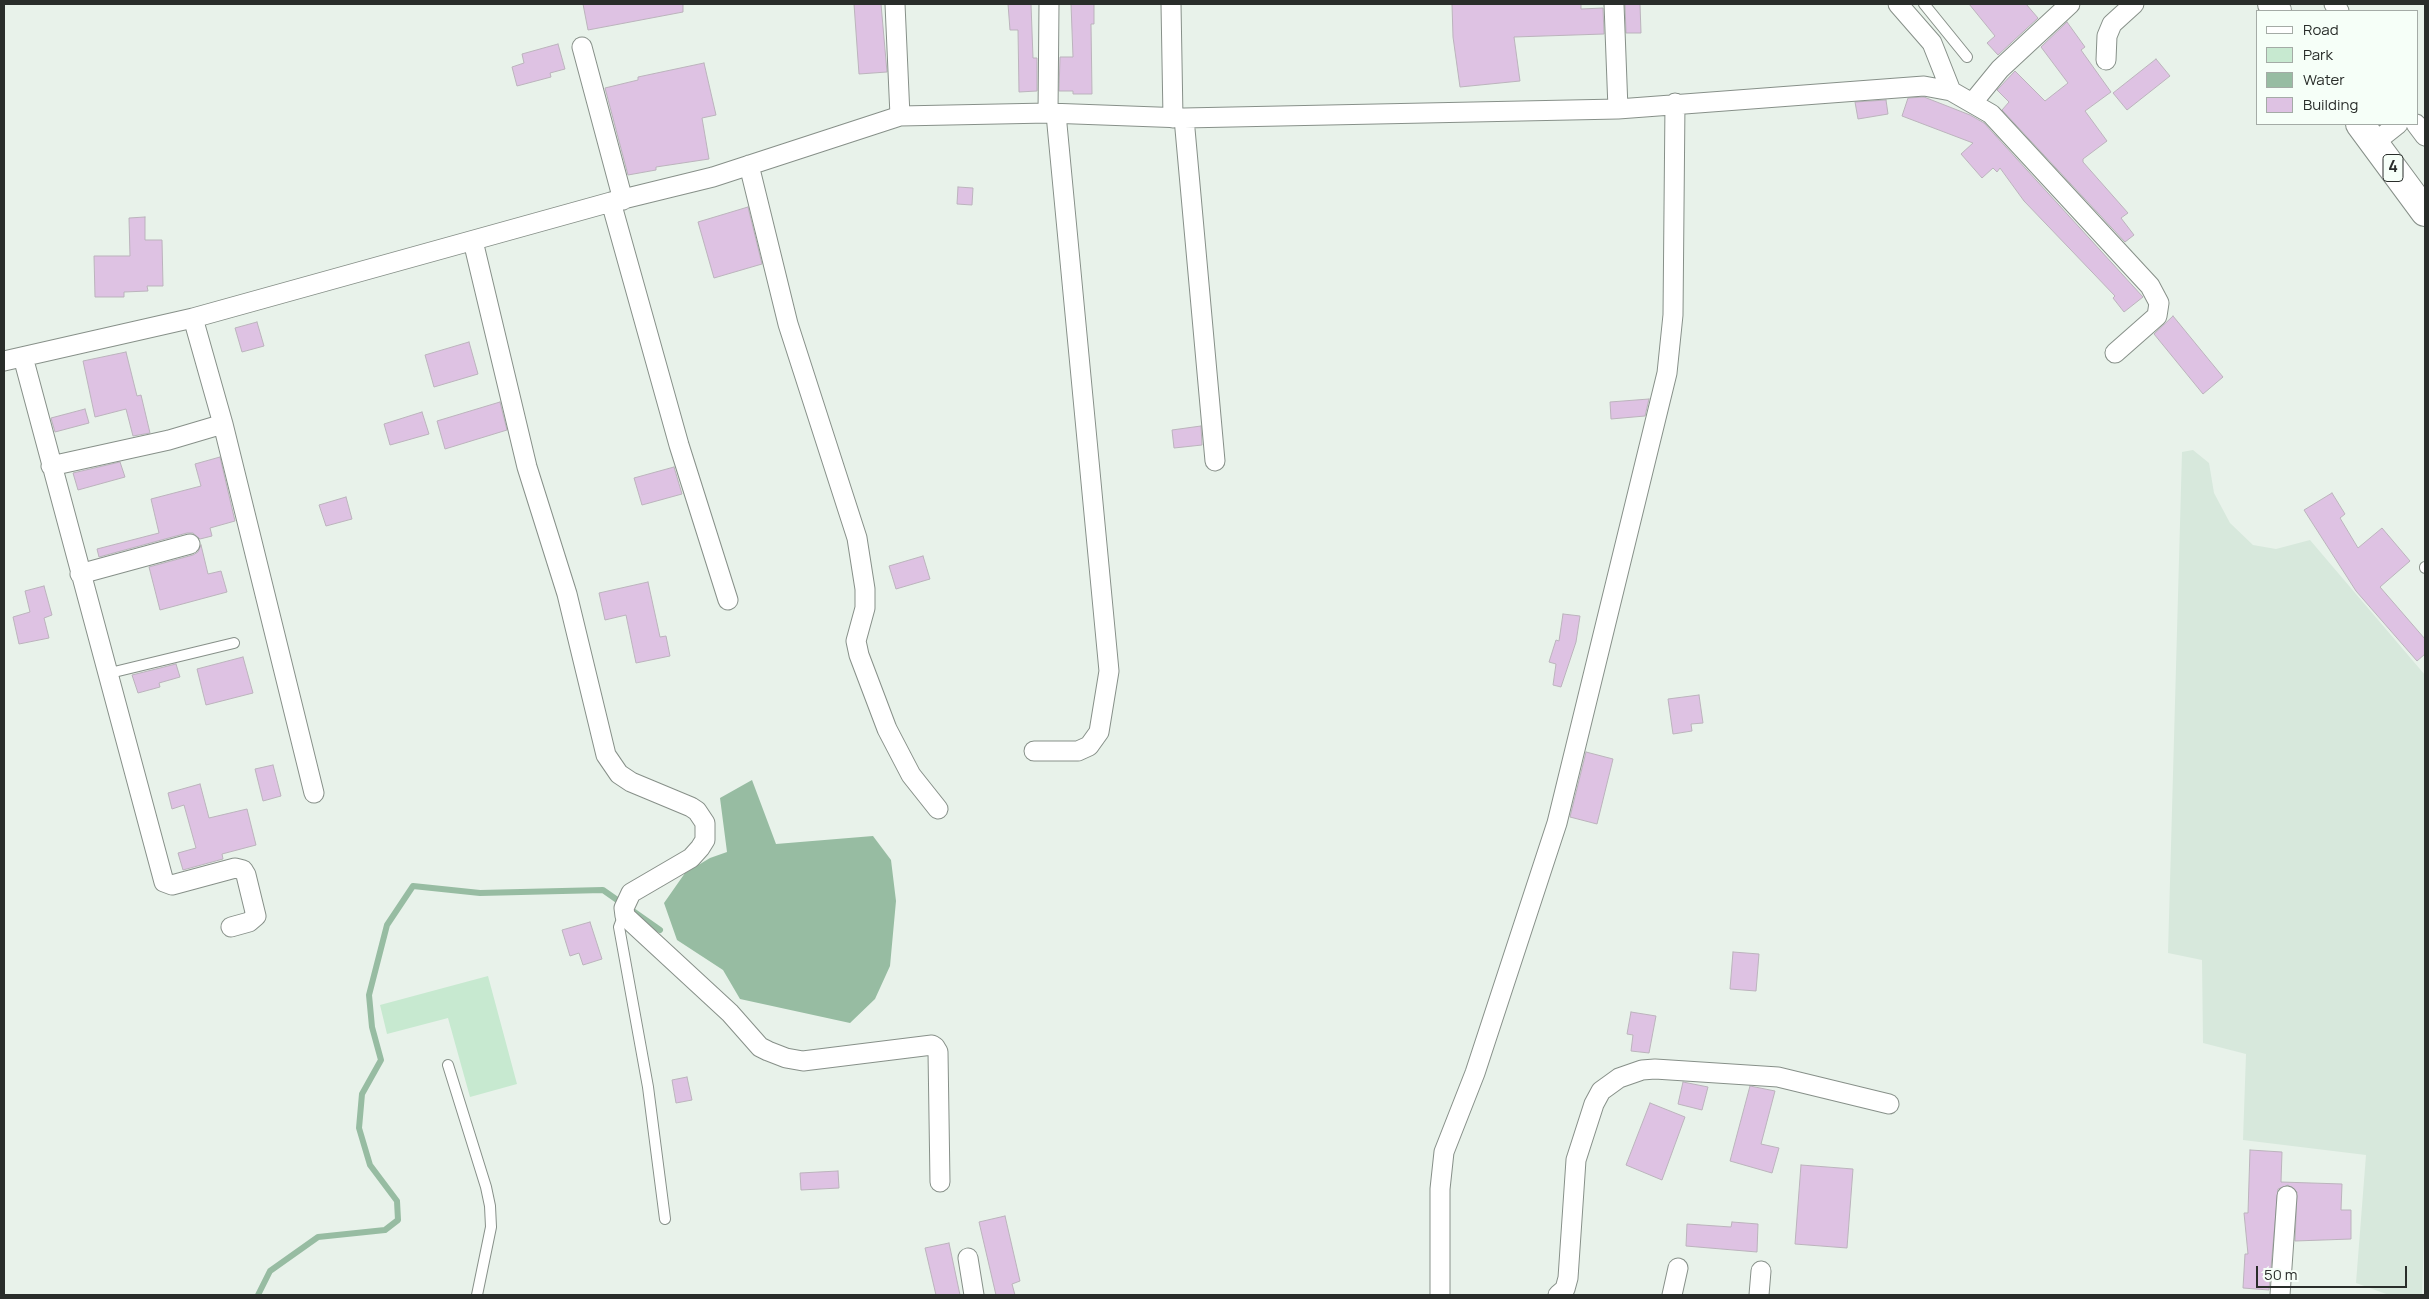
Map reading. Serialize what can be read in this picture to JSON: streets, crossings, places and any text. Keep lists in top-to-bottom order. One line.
{"streets":{"highway":["4"]},"legend":["Road","Park","Water","Building"],"scale_bar":"50 m"}
